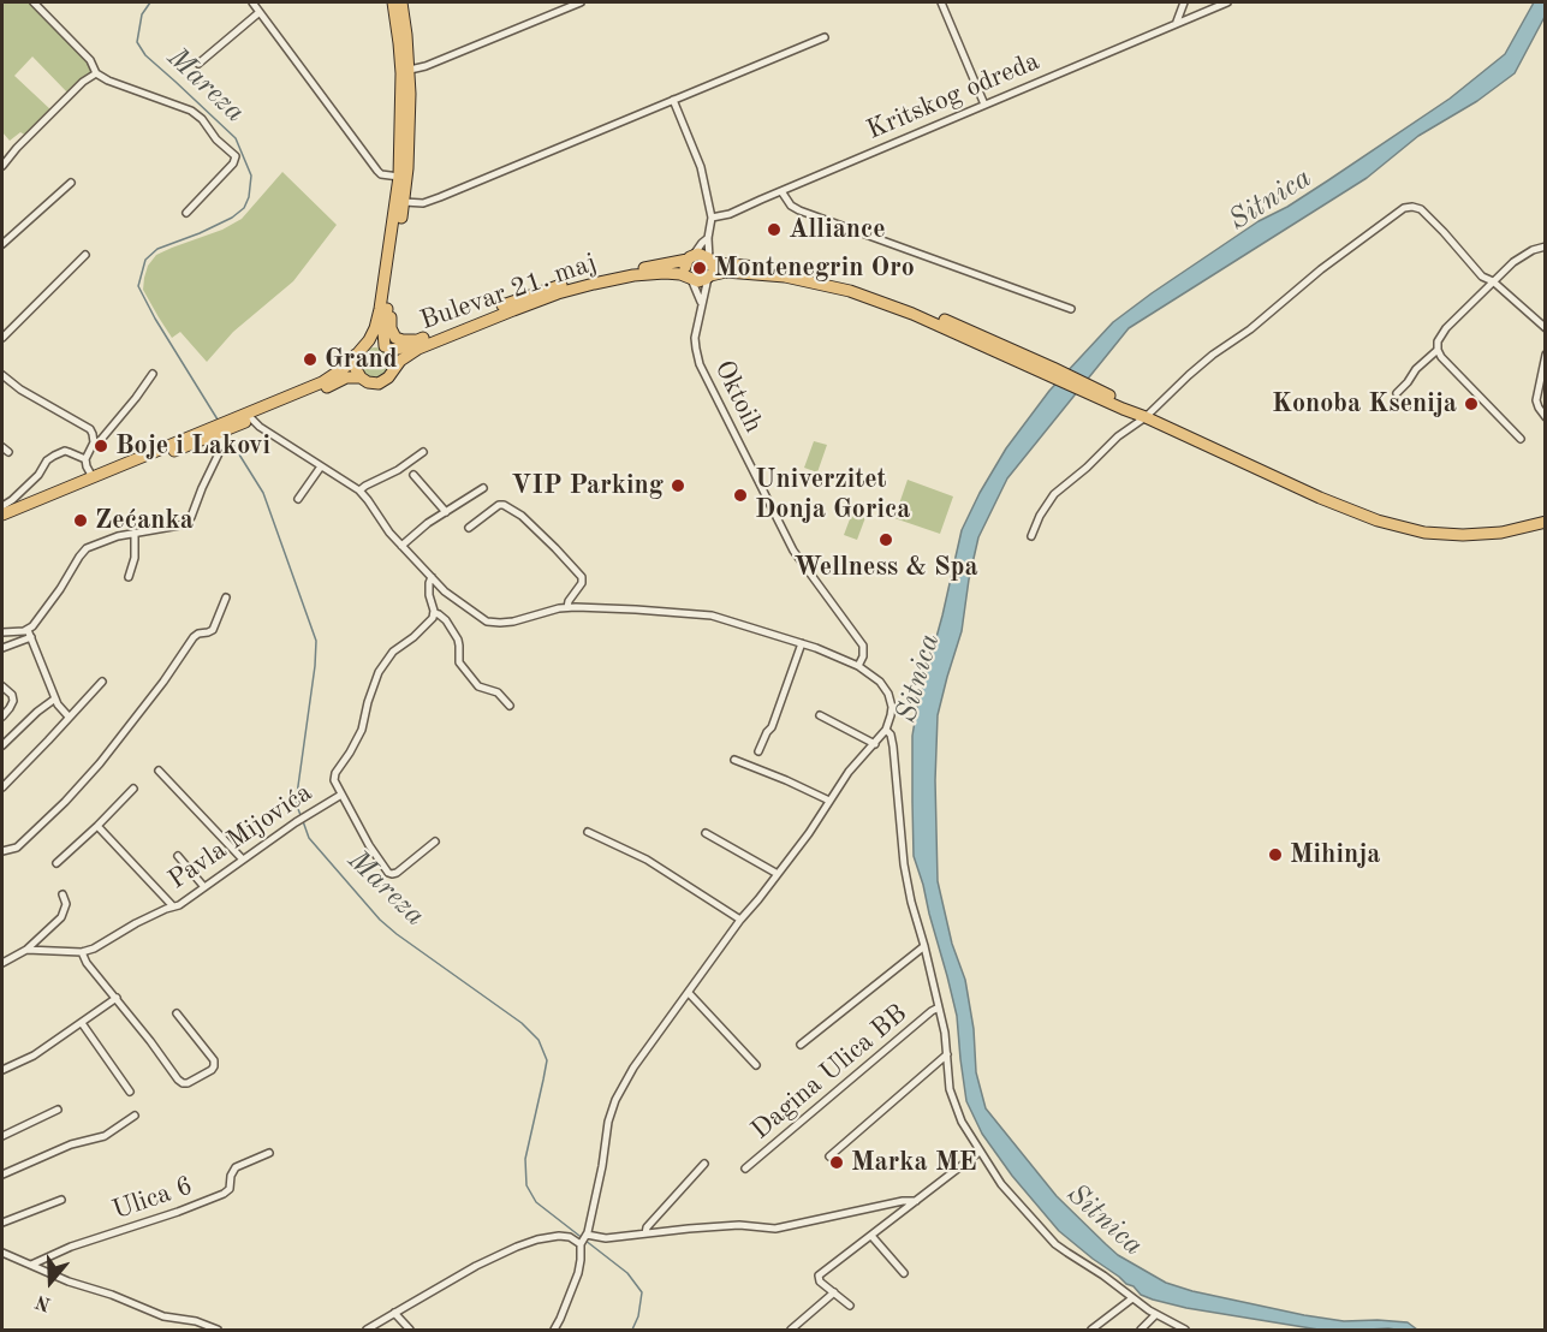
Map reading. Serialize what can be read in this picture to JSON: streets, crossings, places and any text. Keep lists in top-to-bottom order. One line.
{"streets":{"main road":["Bulevar 21. maj"],"street":["Kritskog odreda","Oktoih","Pavla Mijovića","Dagina Ulica BB","Ulica 6"]},"crossings":[["Bulevar 21. maj","Oktoih"]],"water":["Mareza","Sitnica"],"places":["Alliance","Montenegrin Oro","Grand","Konoba Ksenija","Boje i Lakovi","VIP Parking","Univerzitet Donja Gorica","Zećanka","Wellness & Spa","Mihinja","Marka ME"],"north":"bottom"}
